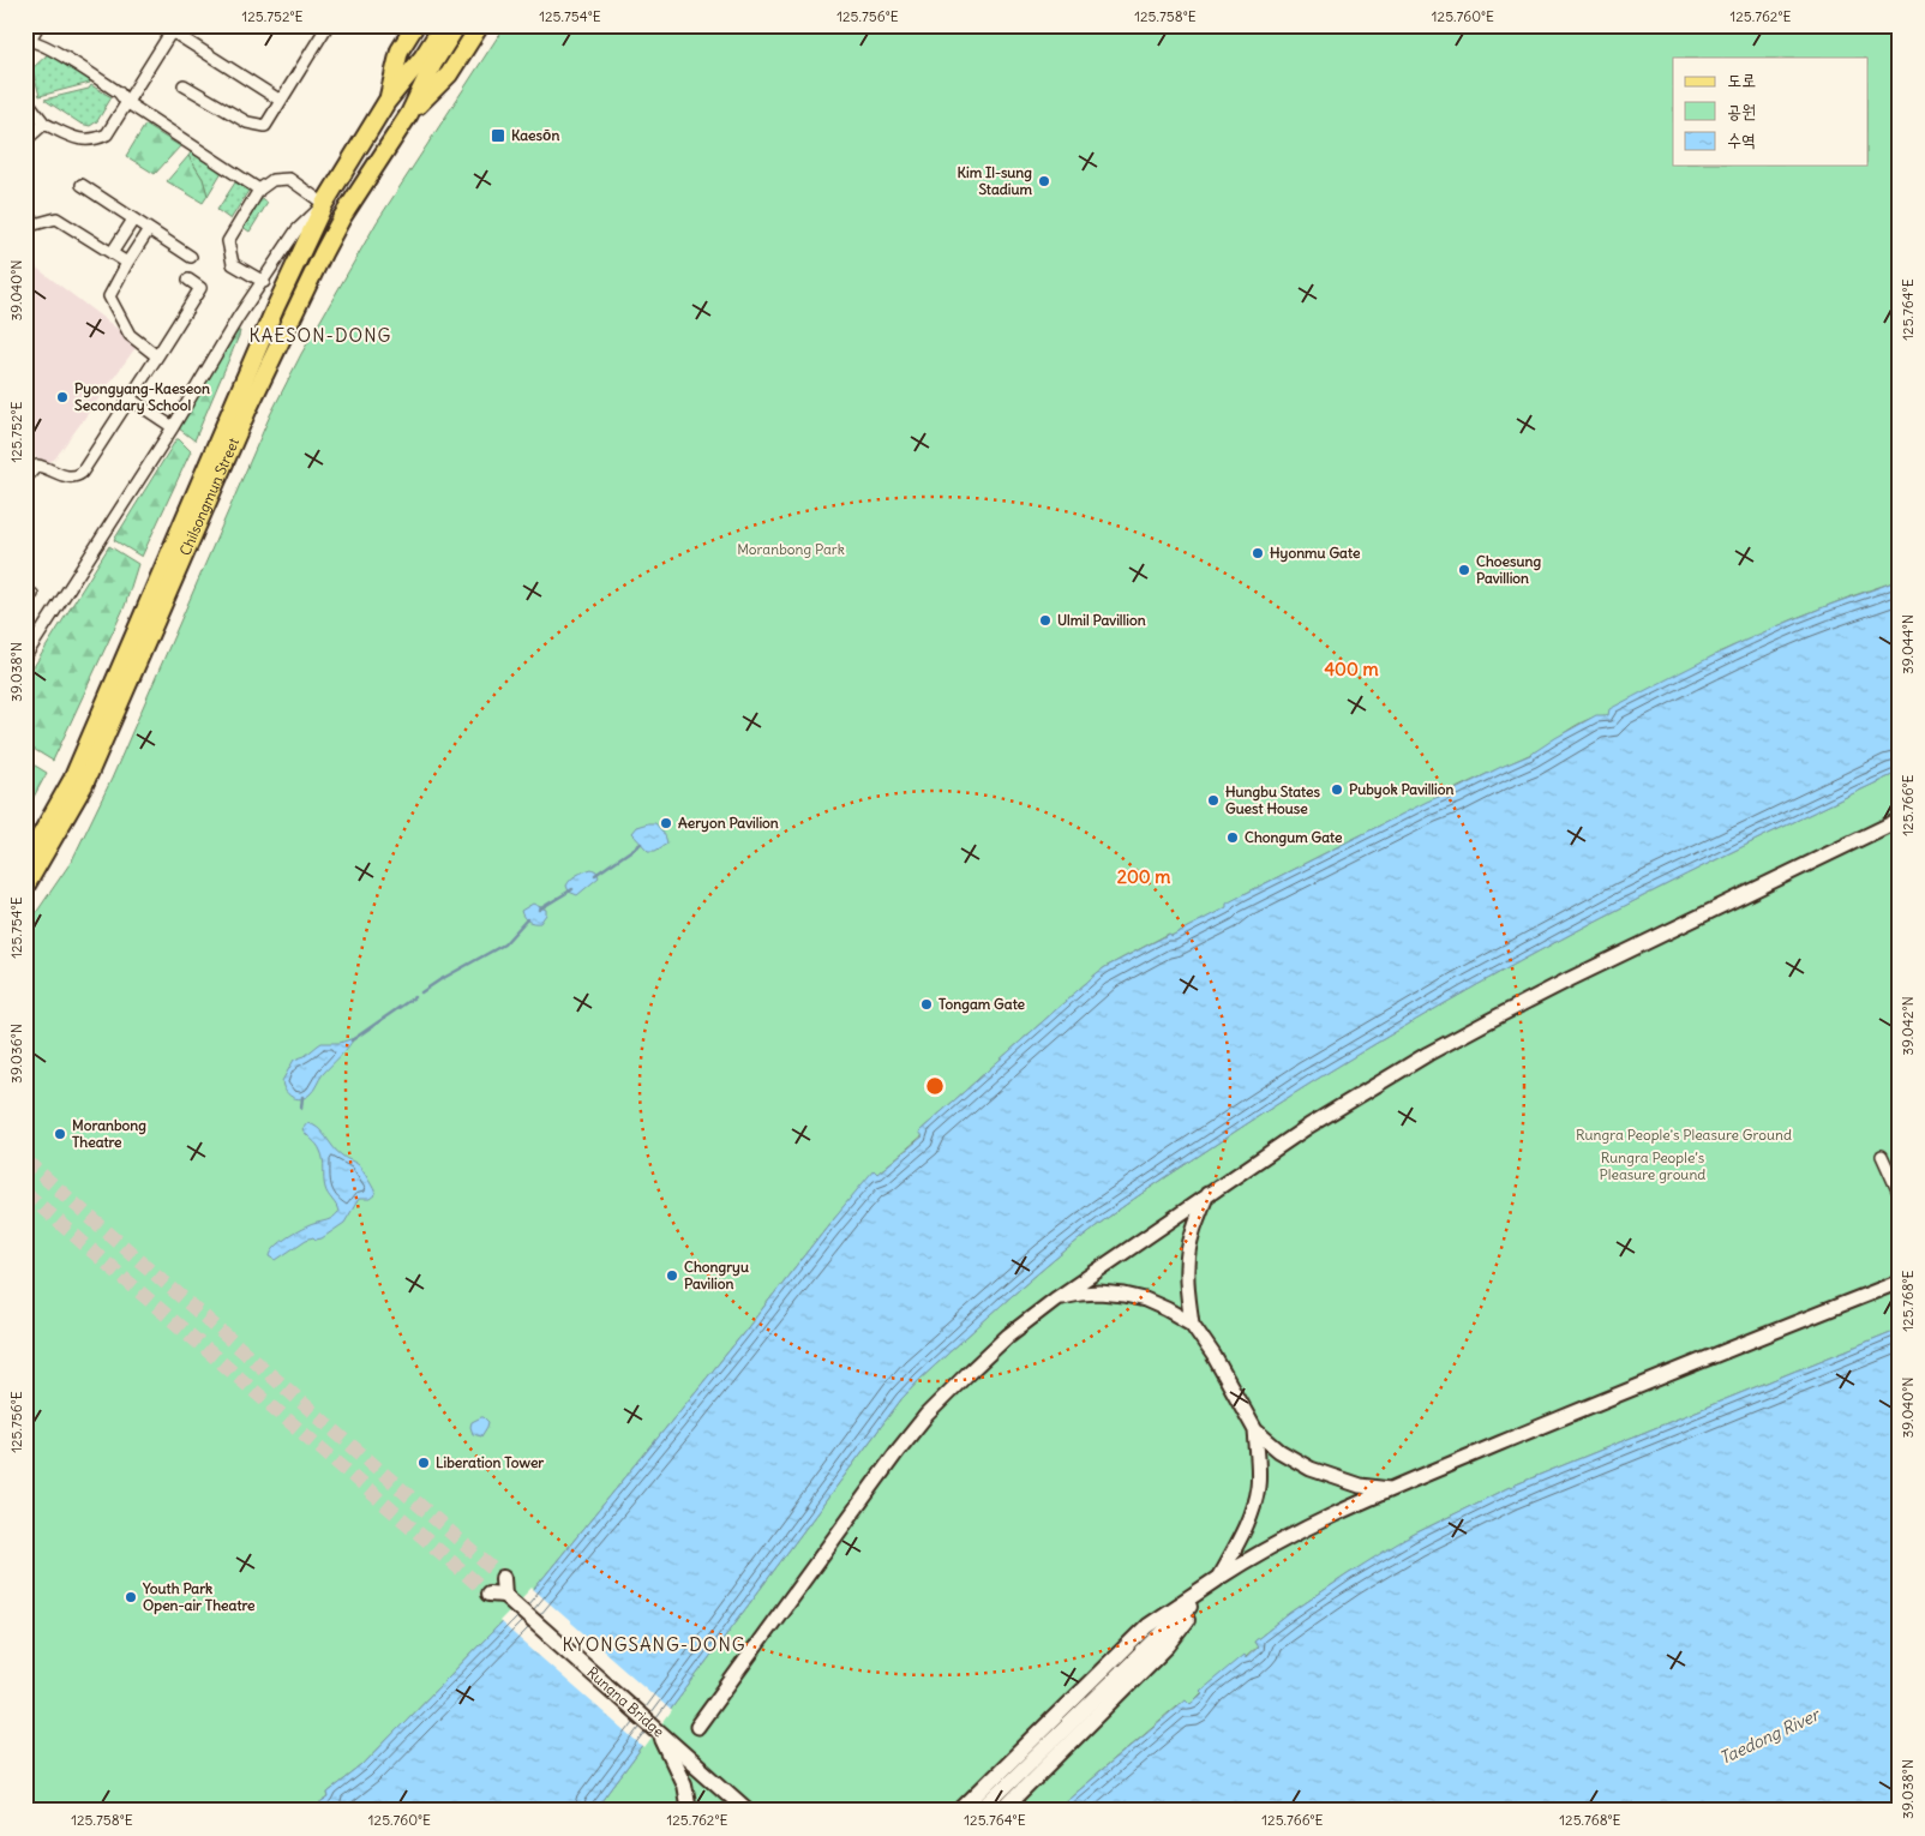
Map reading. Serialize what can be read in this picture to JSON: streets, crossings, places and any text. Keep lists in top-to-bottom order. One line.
{"streets":{"main road":["Chilsongmun Street","Rungna Bridge"]},"districts":["KAESON-DONG","KYONGSANG-DONG"],"water":["Taedong River"],"parks":["Moranbong Park","Rungra People's Pleasure Ground","Rungra People’s Pleasure ground"],"places":{"transit":["Kaesŏn"],"other":["Kim Il-sung Stadium","Pyongyang-Kaeseon Secondary School","Hyonmu Gate","Choesung Pavillion","Ulmil Pavillion","Pubyok Pavillion","Hungbu States Guest House","Aeryon Pavilion","Chongum Gate","Tongam Gate","Moranbong Theatre","Chongryu Pavilion","Liberation Tower","Youth Park Open-air Theatre"]},"legend":["도로","공원","수역"],"coordinates":["125.752°E","125.754°E","125.756°E","125.758°E","125.760°E","125.762°E","39.040°N","125.764°E","39.044°N","39.038°N","125.766°E","39.042°N","39.036°N","125.768°E"],"rings":["400 m","200 m"]}
